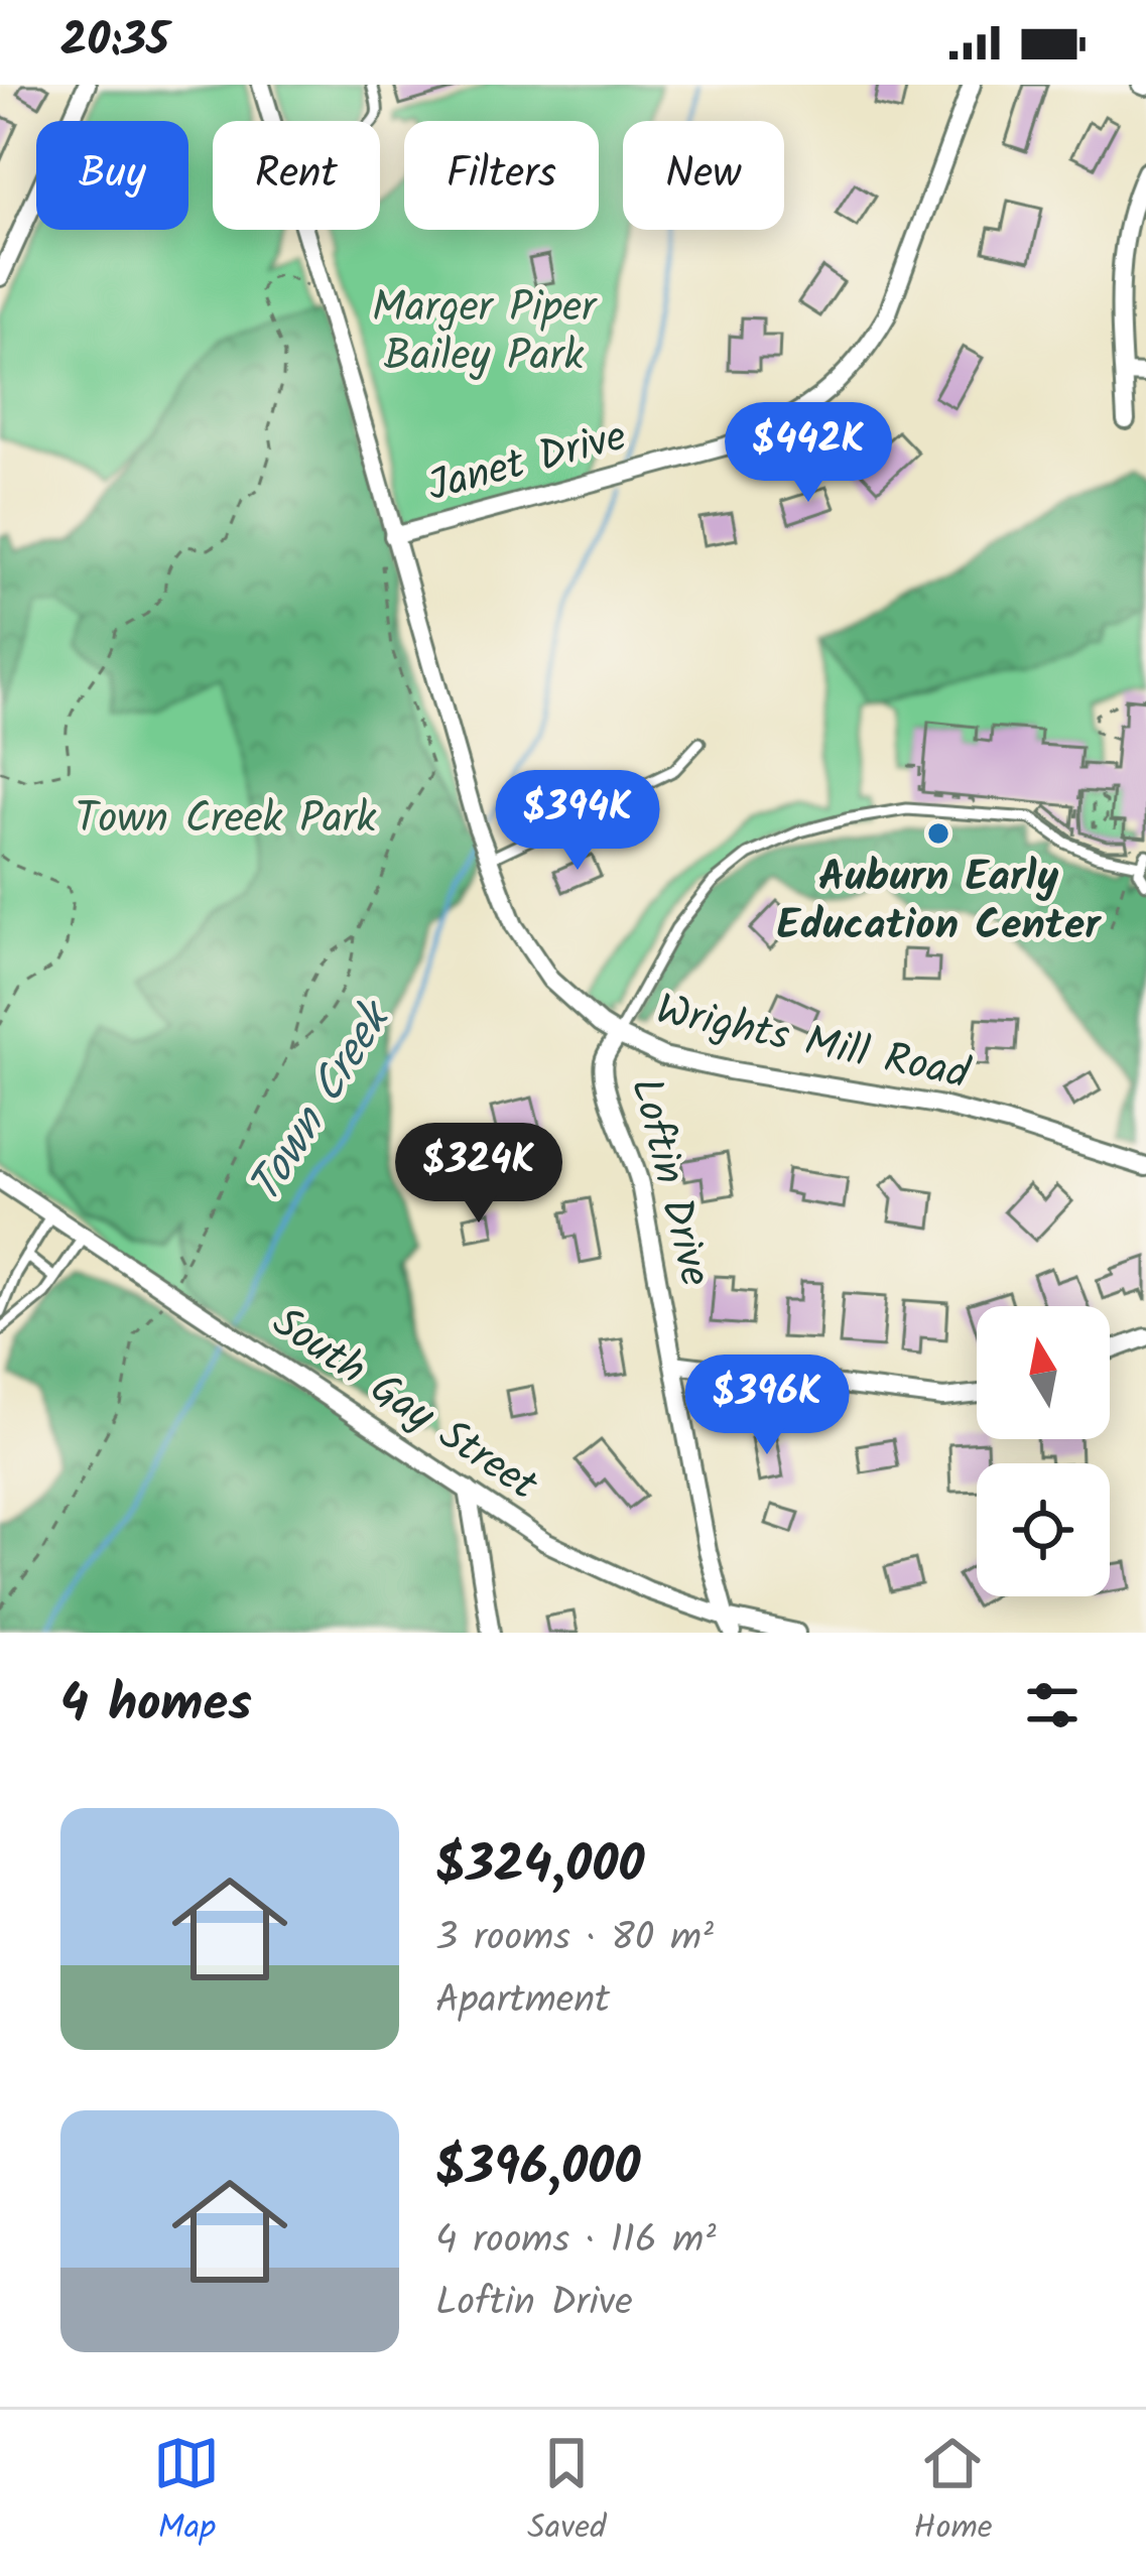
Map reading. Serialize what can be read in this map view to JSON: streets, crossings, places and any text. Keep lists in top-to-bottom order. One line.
{"streets":{"street":["Janet Drive","Wrights Mill Road","Loftin Drive","South Gay Street"]},"crossings":[["Janet Drive","Wrights Mill Road"],["Wrights Mill Road","Loftin Drive"],["Loftin Drive","South Gay Street"]],"water":["Town Creek"],"parks":["Marger Piper Bailey Park","Town Creek Park"],"places":["Auburn Early Education Center"],"north":"top","page":{"status":"20:35","chip":["Buy","Rent","Filters","New"],"price":["$442K","$394K","$324K","$396K"],"heading":"4 homes","list":[{"name":"$324,000","note":"3 rooms · 80 m² · Apartment"},{"name":"$396,000","note":"4 rooms · 116 m² · Loftin Drive"}],"tabs":["Map","Saved","Home"]}}
